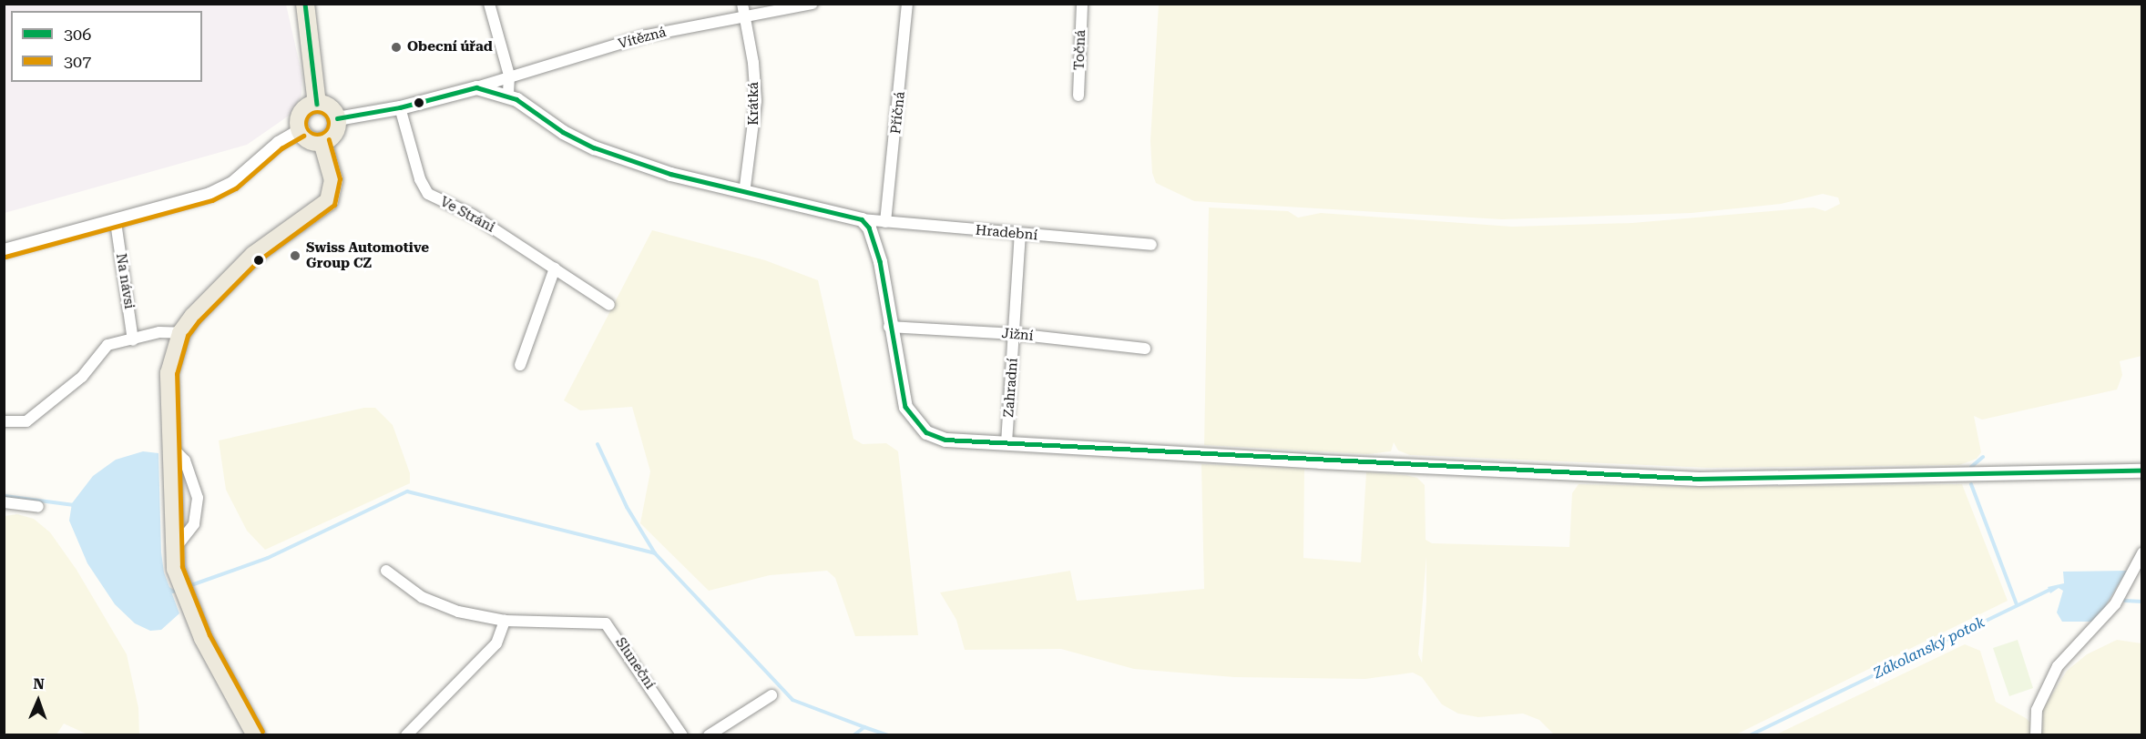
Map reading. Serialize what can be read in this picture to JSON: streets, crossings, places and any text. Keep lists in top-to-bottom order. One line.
{"streets":{"street":["Vítězná","Točná","Krátká","Příčná","Ve Stráni","Hradební","Na návsi","Jižní","Zahradní","Sluneční"]},"crossings":[["Vítězná","Krátká"],["Příčná","Hradební"],["Hradební","Zahradní"],["Jižní","Zahradní"]],"water":["Zákolanský potok"],"places":["Obecní úřad","Swiss Automotive Group CZ"],"lines":["transit line 306","transit line 307"],"legend":["306","307"],"north":"top"}
